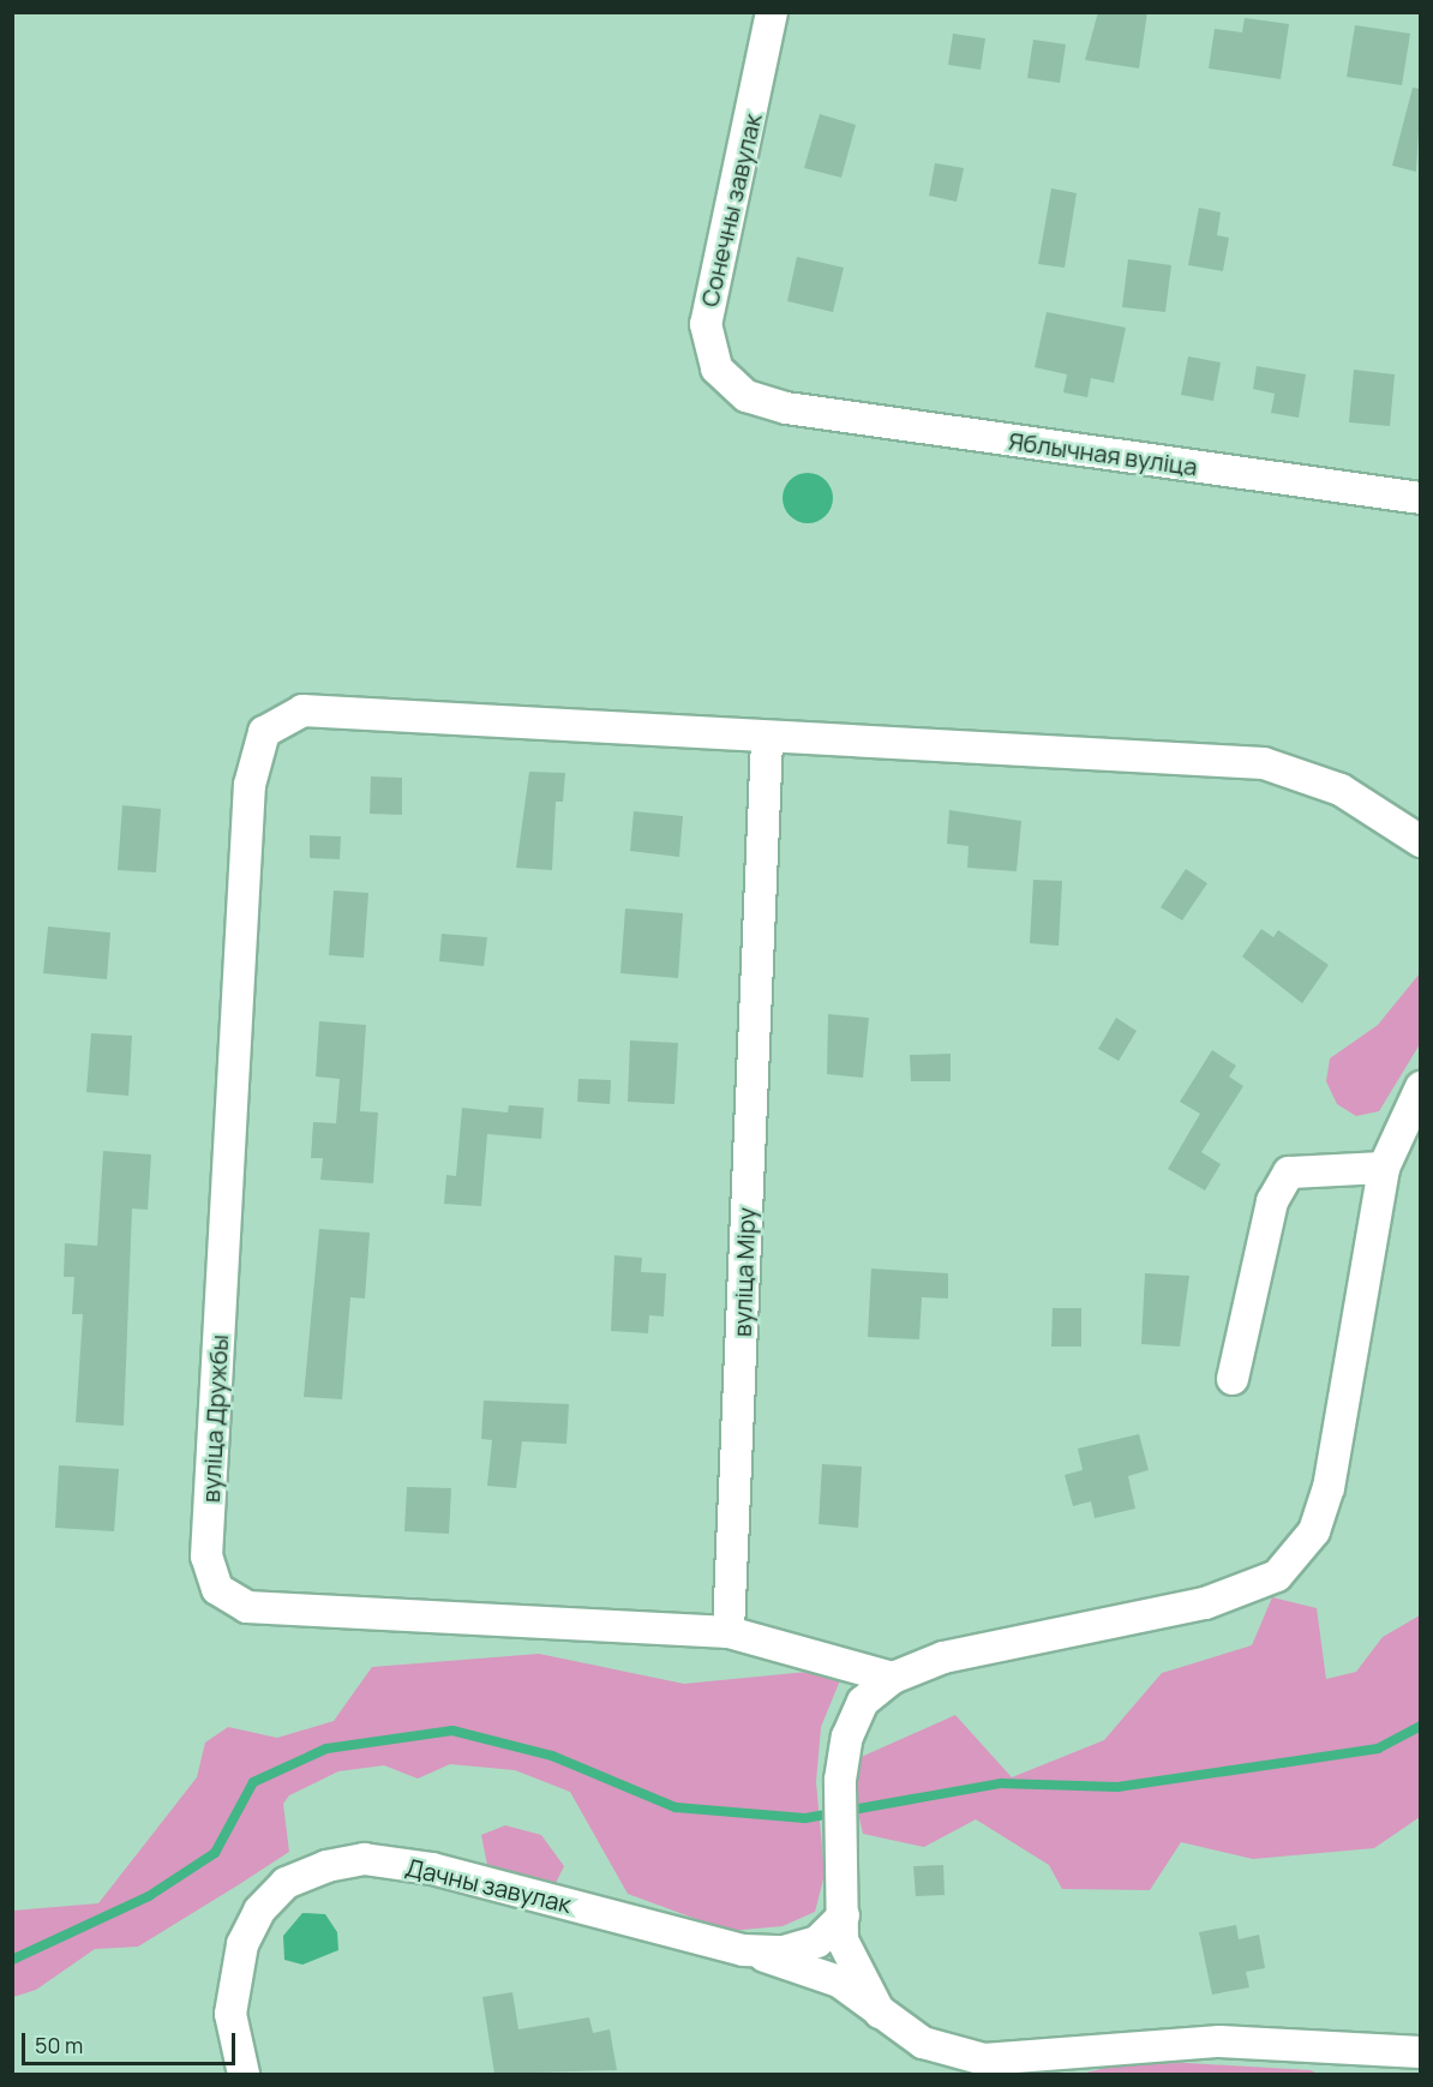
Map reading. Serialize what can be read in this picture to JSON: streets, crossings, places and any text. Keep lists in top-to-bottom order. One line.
{"streets":{"street":["Сонечны завулак","Яблычная вуліца","вуліца Міру","вуліца Дружбы","Дачны завулак"]},"crossings":[["Сонечны завулак","Яблычная вуліца"],["вуліца Міру","вуліца Дружбы"]],"scale_bar":"50 m"}
